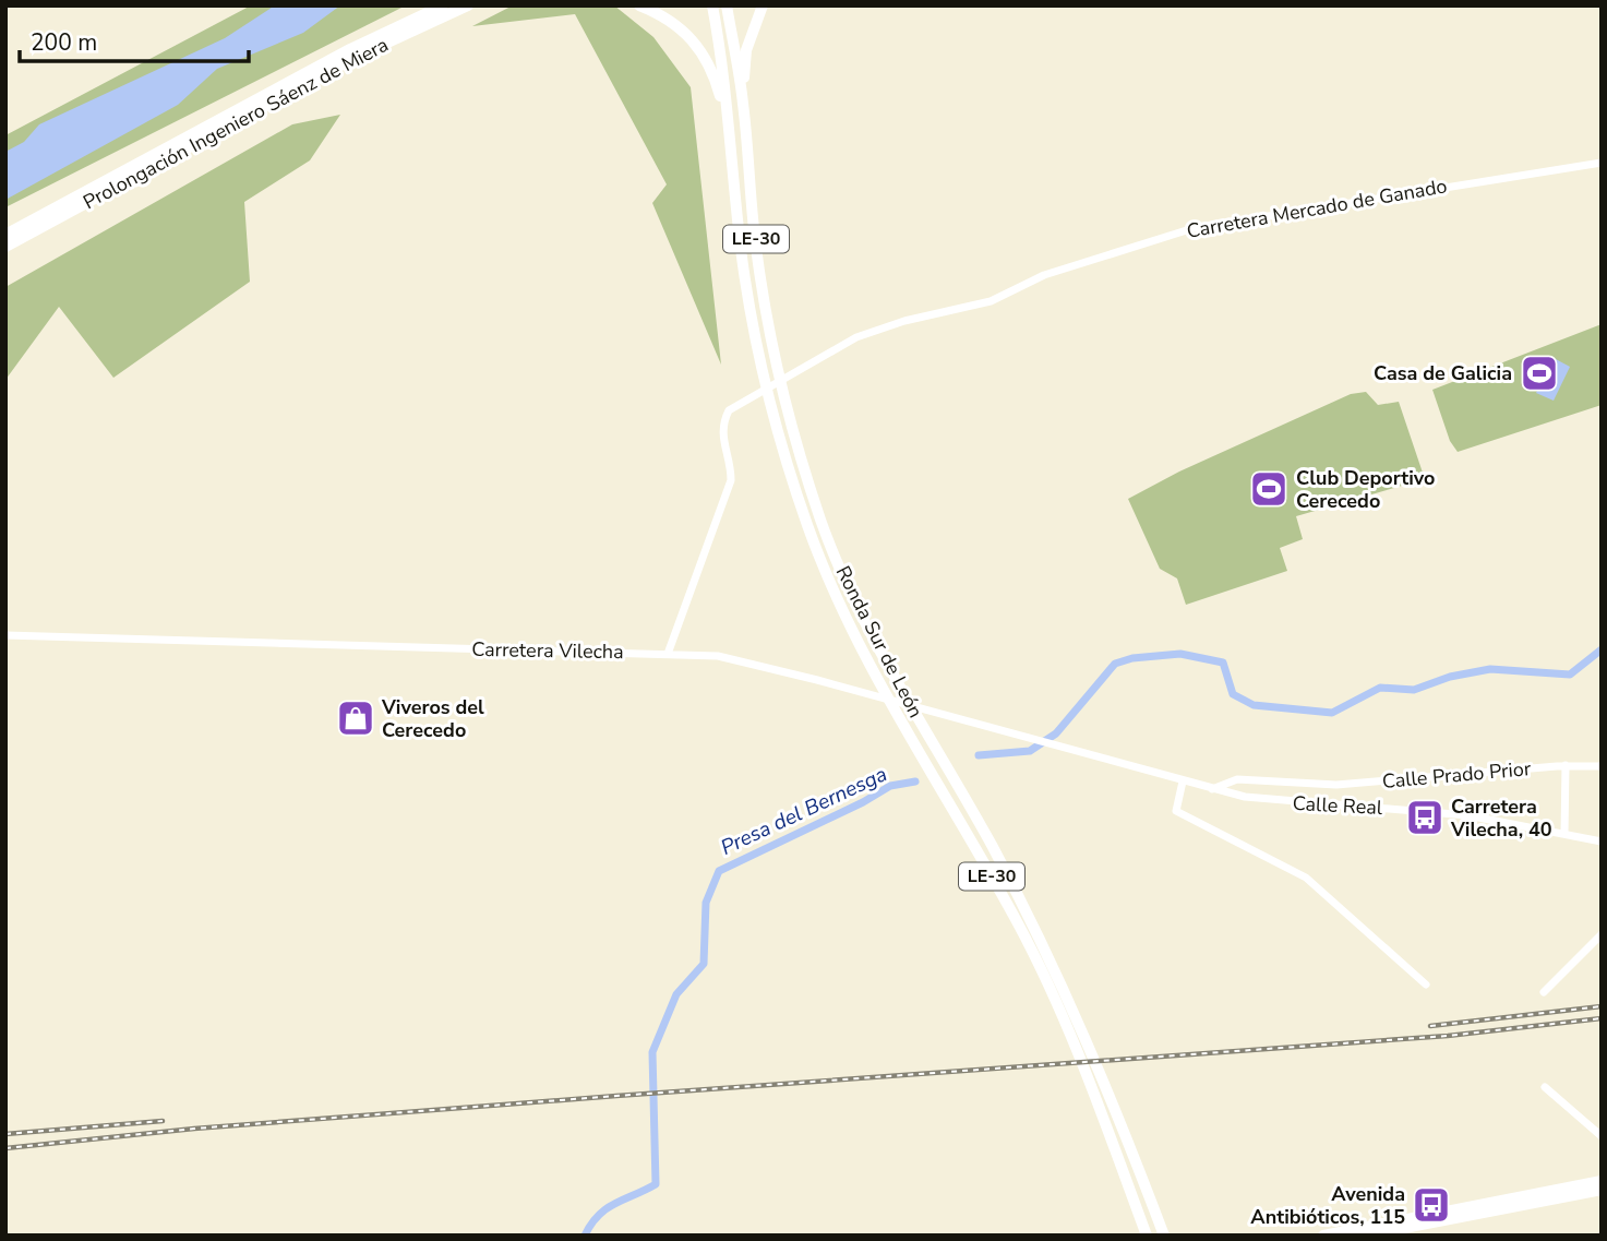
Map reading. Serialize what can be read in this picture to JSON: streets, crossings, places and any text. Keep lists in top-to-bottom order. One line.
{"streets":{"highway":["LE-30","Ronda Sur de León"],"main road":["Prolongación Ingeniero Sáenz de Miera"],"street":["Carretera Mercado de Ganado","Carretera Vilecha","Calle Prado Prior","Calle Real"]},"crossings":[["Carretera Mercado de Ganado","Carretera Vilecha"],["Carretera Vilecha","Calle Real"],["Calle Prado Prior","Calle Real"]],"water":["Presa del Bernesga"],"places":{"sports":["Casa de Galicia","Club Deportivo Cerecedo"],"shop":["Viveros del Cerecedo"],"bus stop":["Carretera Vilecha, 40","Avenida Antibióticos, 115"]},"scale_bar":"200 m"}
